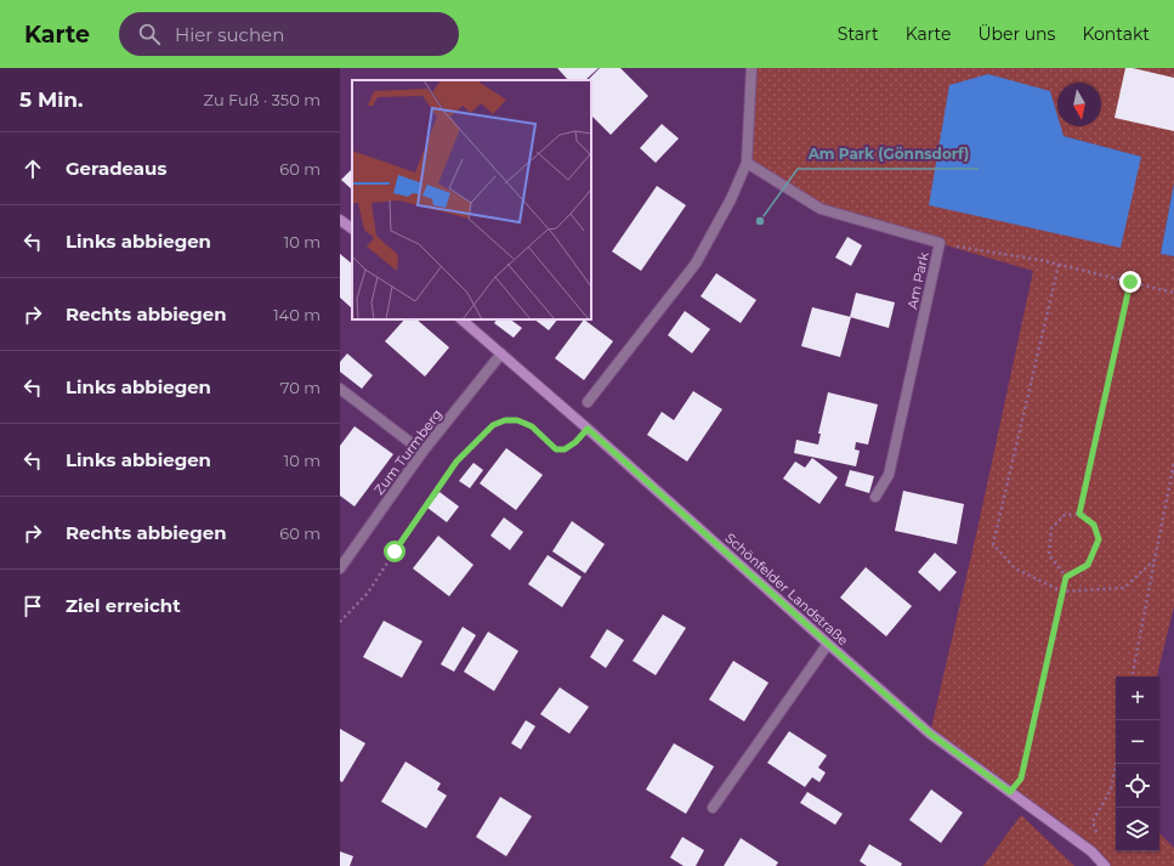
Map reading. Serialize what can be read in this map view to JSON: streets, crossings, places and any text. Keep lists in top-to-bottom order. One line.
{"streets":{"street":["Am Park","Zum Turmberg","Schönfelder Landstraße"]},"crossings":[["Zum Turmberg","Schönfelder Landstraße"]],"places":["Am Park (Gönnsdorf)"],"north":"bottom","page":{"header":"Karte","search":"Hier suchen","nav":["Start","Karte","Über uns","Kontakt"],"heading":["5 Min.","Zu Fuß · 350 m"],"list":[["Geradeaus","60 m"],["Links abbiegen","10 m"],["Rechts abbiegen","140 m"],["Links abbiegen","70 m"],["Links abbiegen","10 m"],["Rechts abbiegen","60 m"],"Ziel erreicht"],"map_buttons":["+","−"]}}
